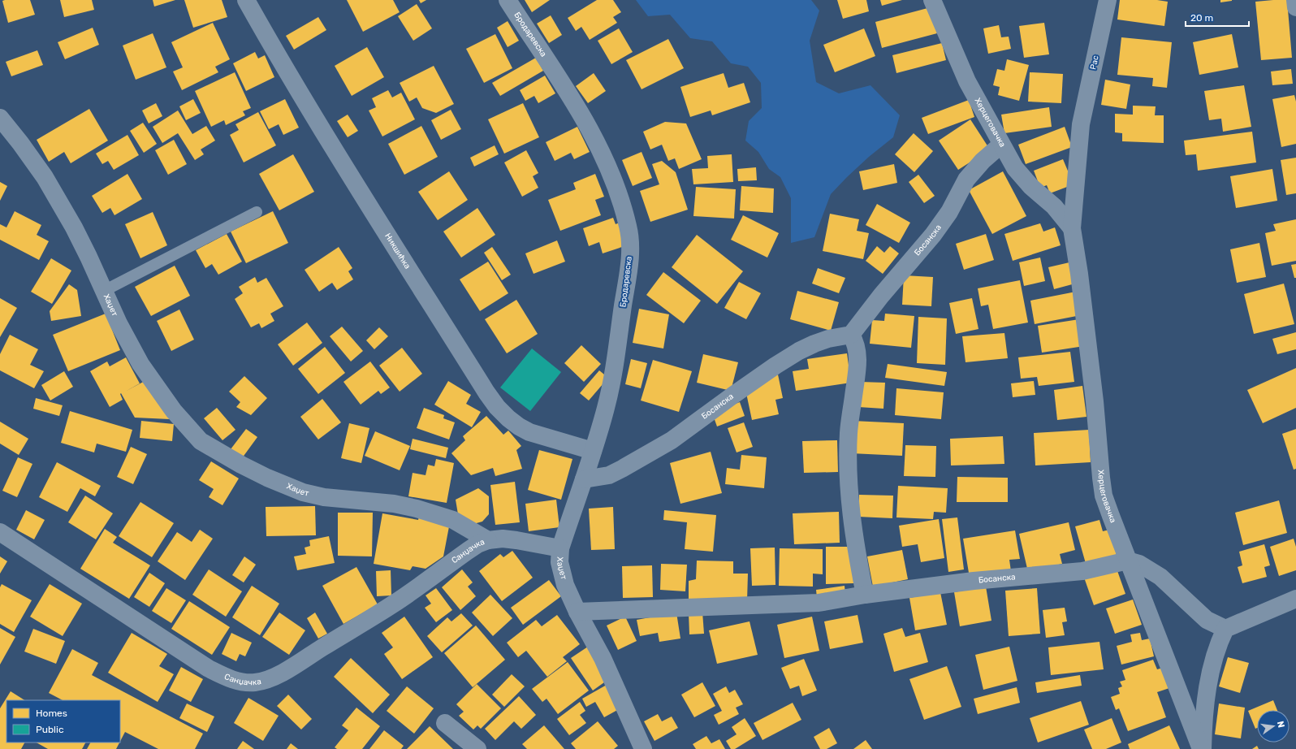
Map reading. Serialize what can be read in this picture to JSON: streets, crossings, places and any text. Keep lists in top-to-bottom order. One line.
{"streets":{"street":["Бродаревска","Рас","Херцеговачка","Босанска","Никшићка","Хаџет","Санџачка"]},"crossings":[["Бродаревска","Босанска"],["Бродаревска","Никшићка"],["Бродаревска","Хаџет"],["Рас","Херцеговачка"],["Херцеговачка","Босанска"],["Босанска","Хаџет"],["Хаџет","Санџачка"]],"legend":["Homes","Public"],"scale_bar":"20 m","north":"right"}
